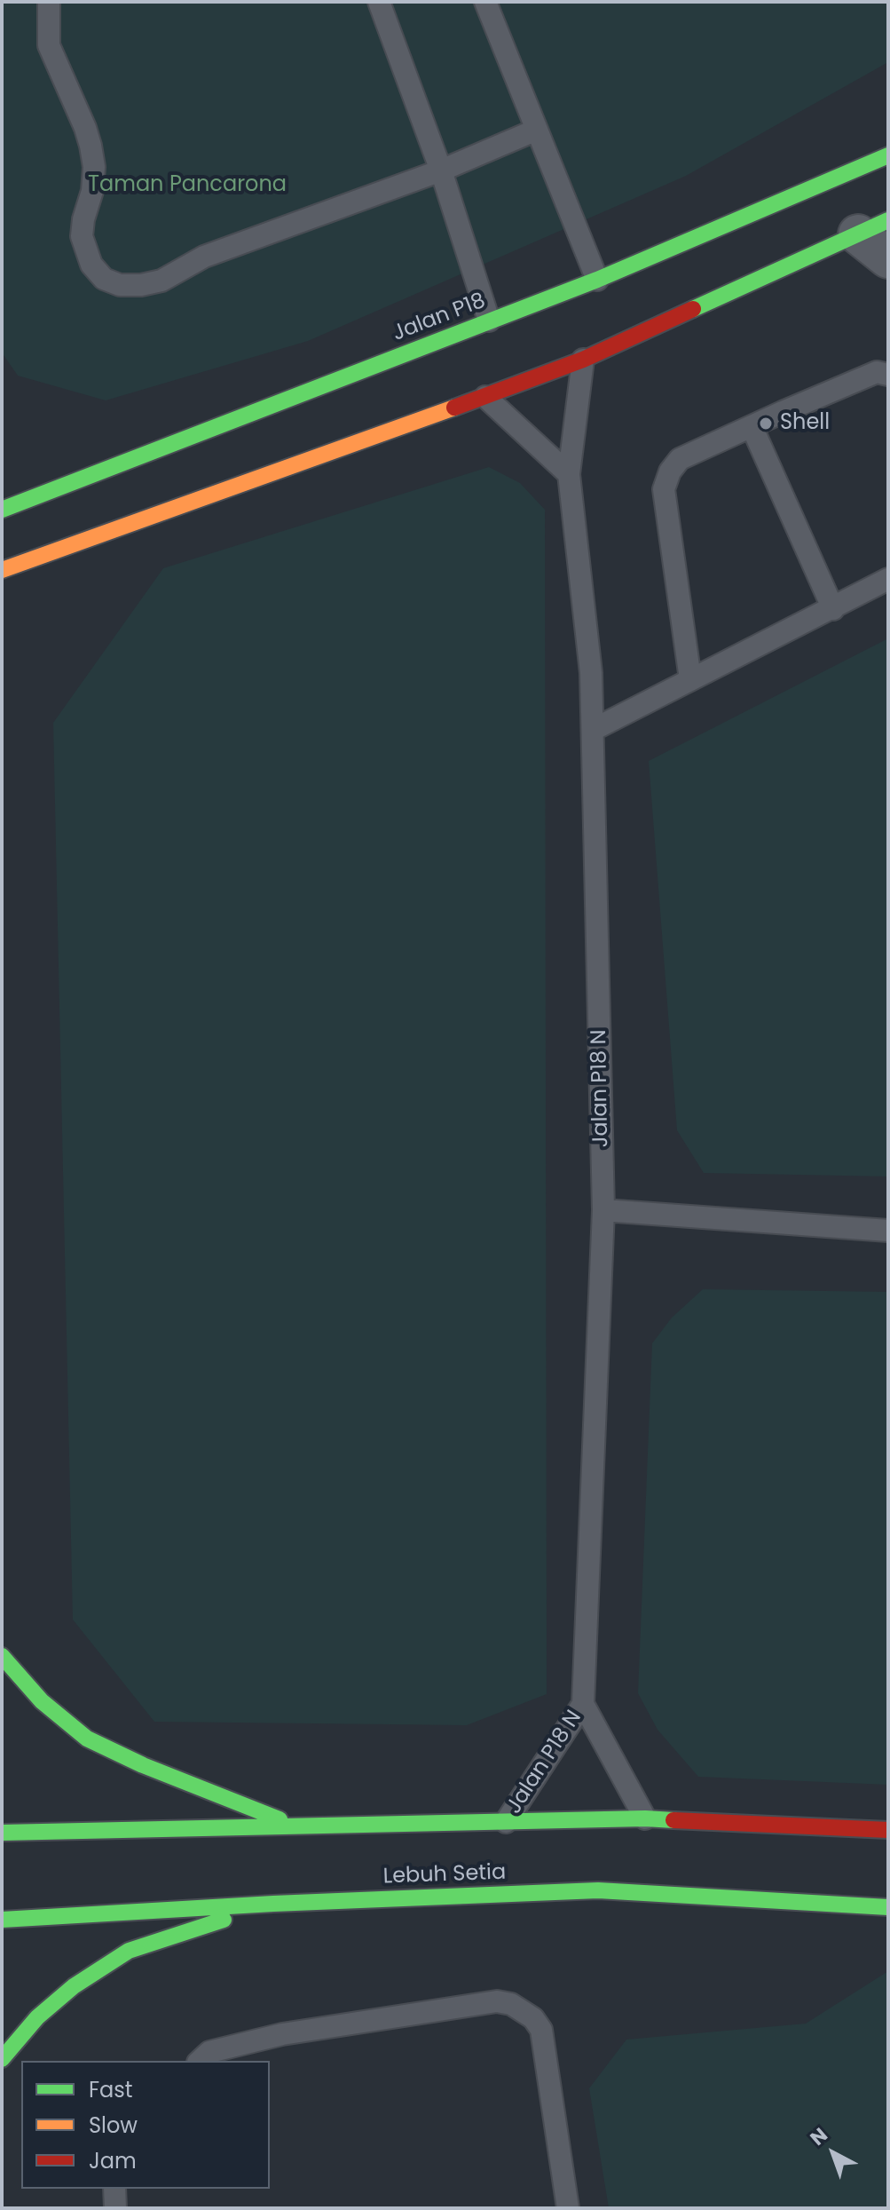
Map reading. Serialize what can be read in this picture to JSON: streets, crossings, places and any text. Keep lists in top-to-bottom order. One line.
{"streets":{"main road":["Jalan P18","Lebuh Setia"],"lane":["Jalan P18 N"]},"parks":["Taman Pancarona"],"places":["Shell"],"legend":["Fast","Slow","Jam"],"north":"top left"}
